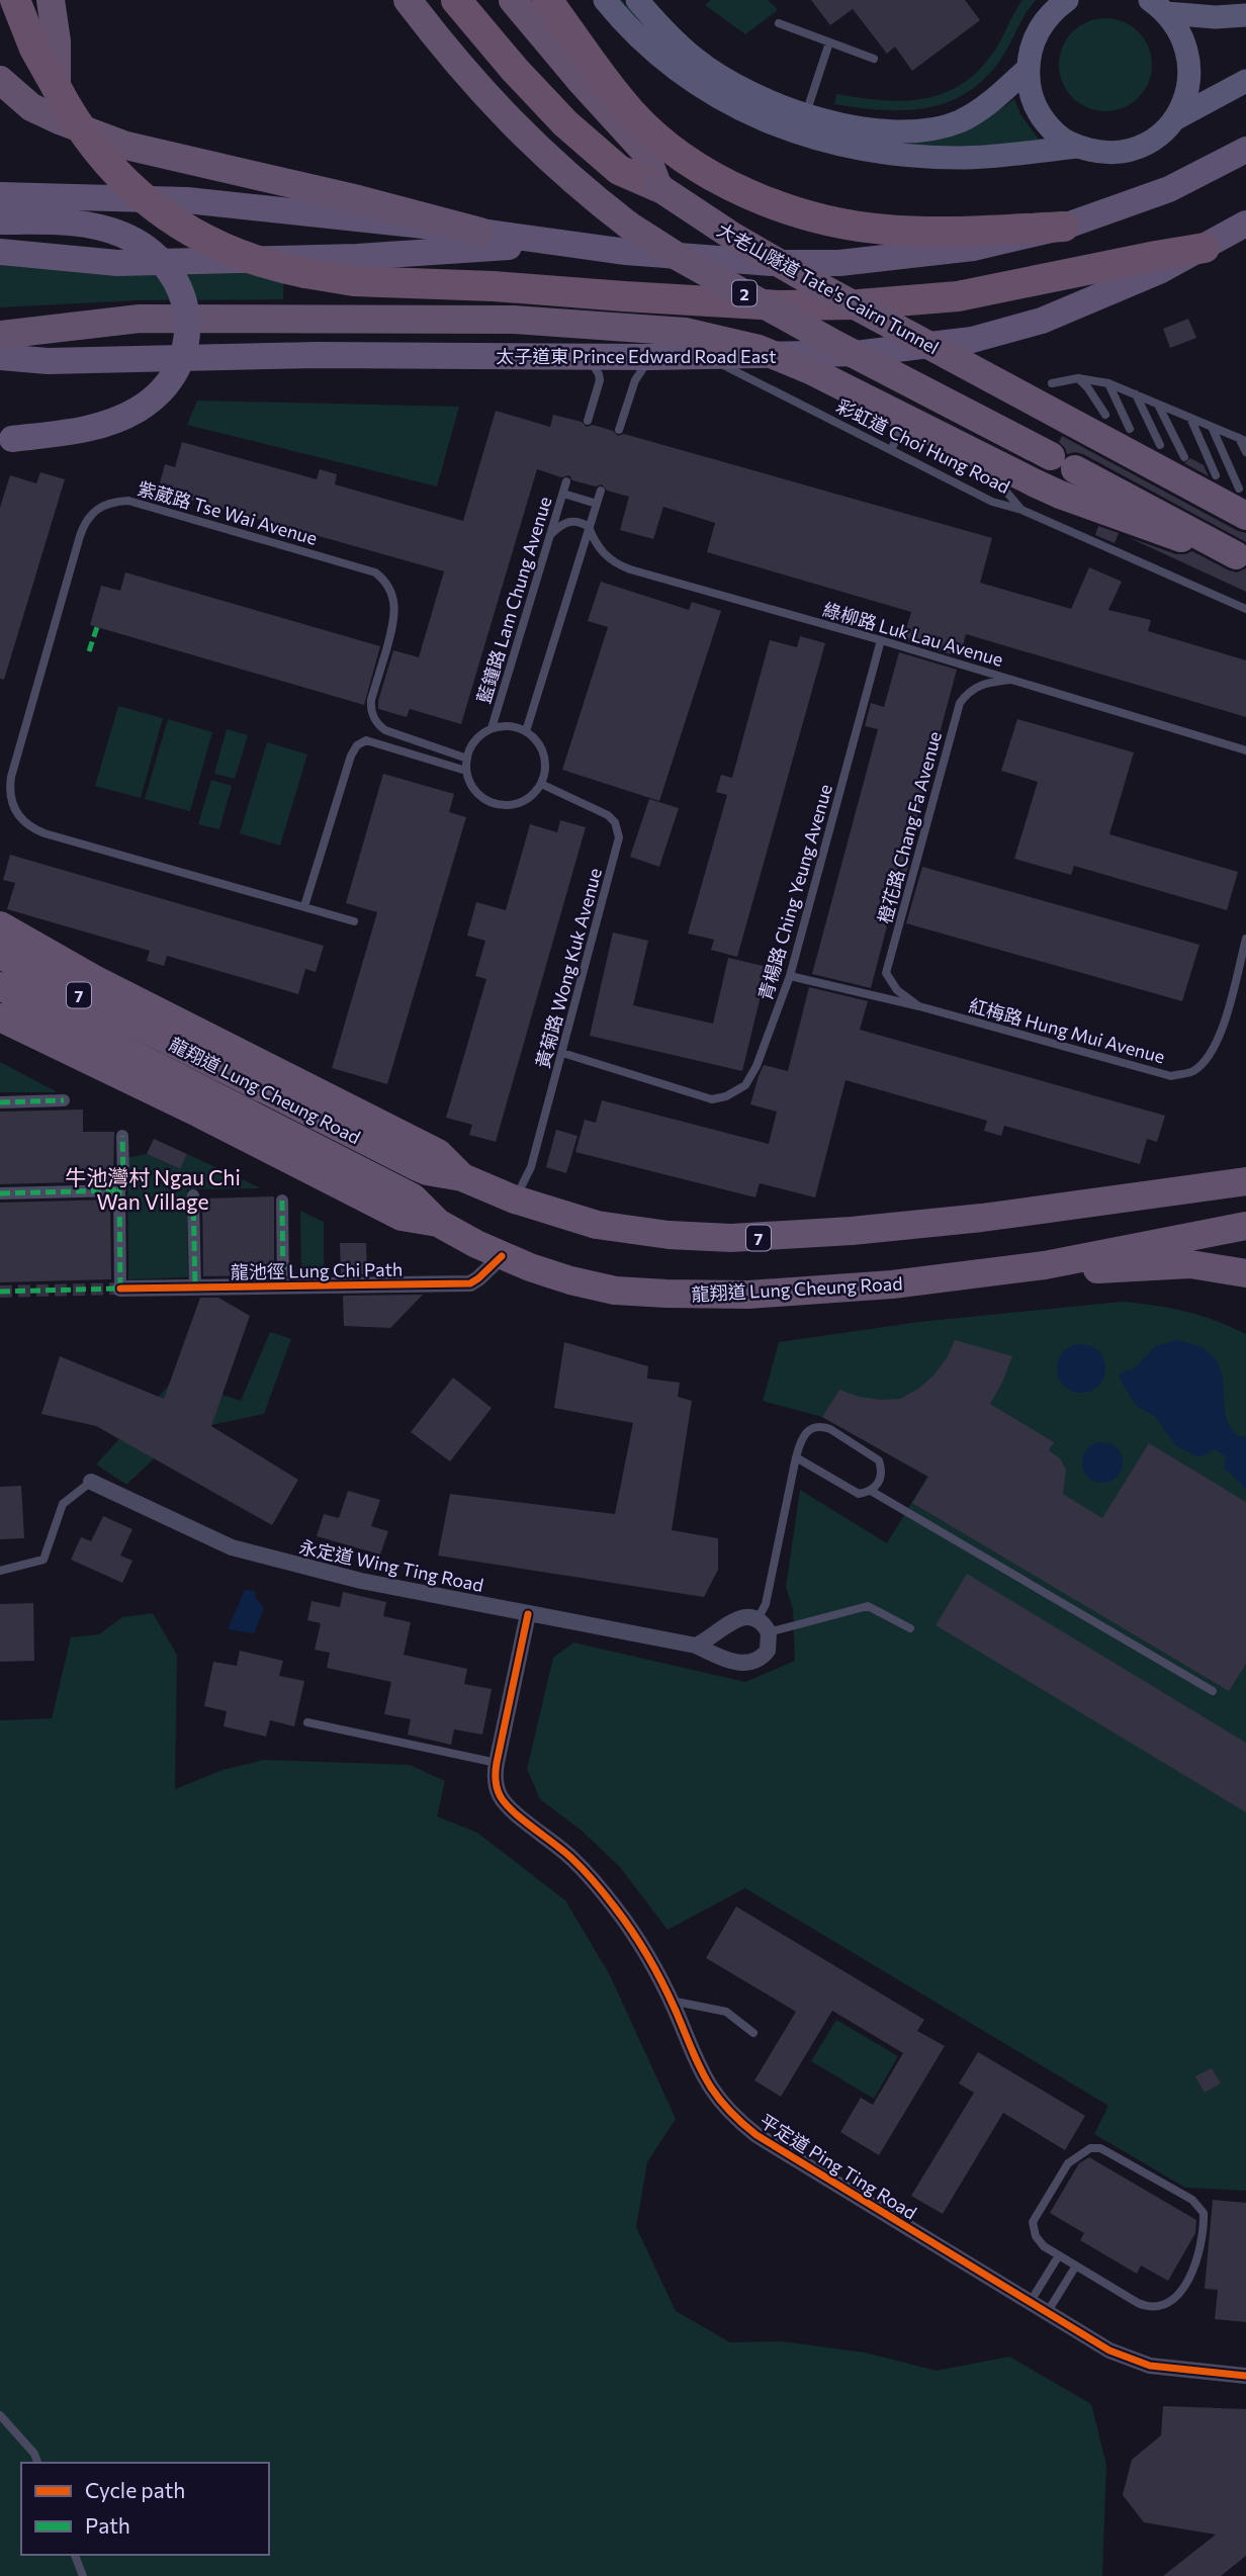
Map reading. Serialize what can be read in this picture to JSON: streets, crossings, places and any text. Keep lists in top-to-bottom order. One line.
{"streets":{"highway":["大老山隧道 Tate's Cairn Tunnel","2","7","龍翔道 Lung Cheung Road"],"main road":["太子道東 Prince Edward Road East"],"street":["龍池徑 Lung Chi Path","永定道 Wing Ting Road","平定道 Ping Ting Road"],"lane":["彩虹道 Choi Hung Road","紫葳路 Tse Wai Avenue","藍鐘路 Lam Chung Avenue","綠柳路 Luk Lau Avenue","橙花路 Chang Fa Avenue","青楊路 Ching Yeung Avenue","黃菊路 Wong Kuk Avenue","紅梅路 Hung Mui Avenue"]},"crossings":[["太子道東 Prince Edward Road East","彩虹道 Choi Hung Road"],["紫葳路 Tse Wai Avenue","藍鐘路 Lam Chung Avenue"],["紫葳路 Tse Wai Avenue","黃菊路 Wong Kuk Avenue"],["藍鐘路 Lam Chung Avenue","黃菊路 Wong Kuk Avenue"],["綠柳路 Luk Lau Avenue","橙花路 Chang Fa Avenue"],["綠柳路 Luk Lau Avenue","青楊路 Ching Yeung Avenue"],["橙花路 Chang Fa Avenue","紅梅路 Hung Mui Avenue"],["青楊路 Ching Yeung Avenue","黃菊路 Wong Kuk Avenue"],["青楊路 Ching Yeung Avenue","紅梅路 Hung Mui Avenue"],["黃菊路 Wong Kuk Avenue","龍翔道 Lung Cheung Road"],["7","龍翔道 Lung Cheung Road"],["龍翔道 Lung Cheung Road","龍池徑 Lung Chi Path"]],"districts":["牛池灣村 Ngau Chi Wan Village"],"legend":["Cycle path","Path"]}
